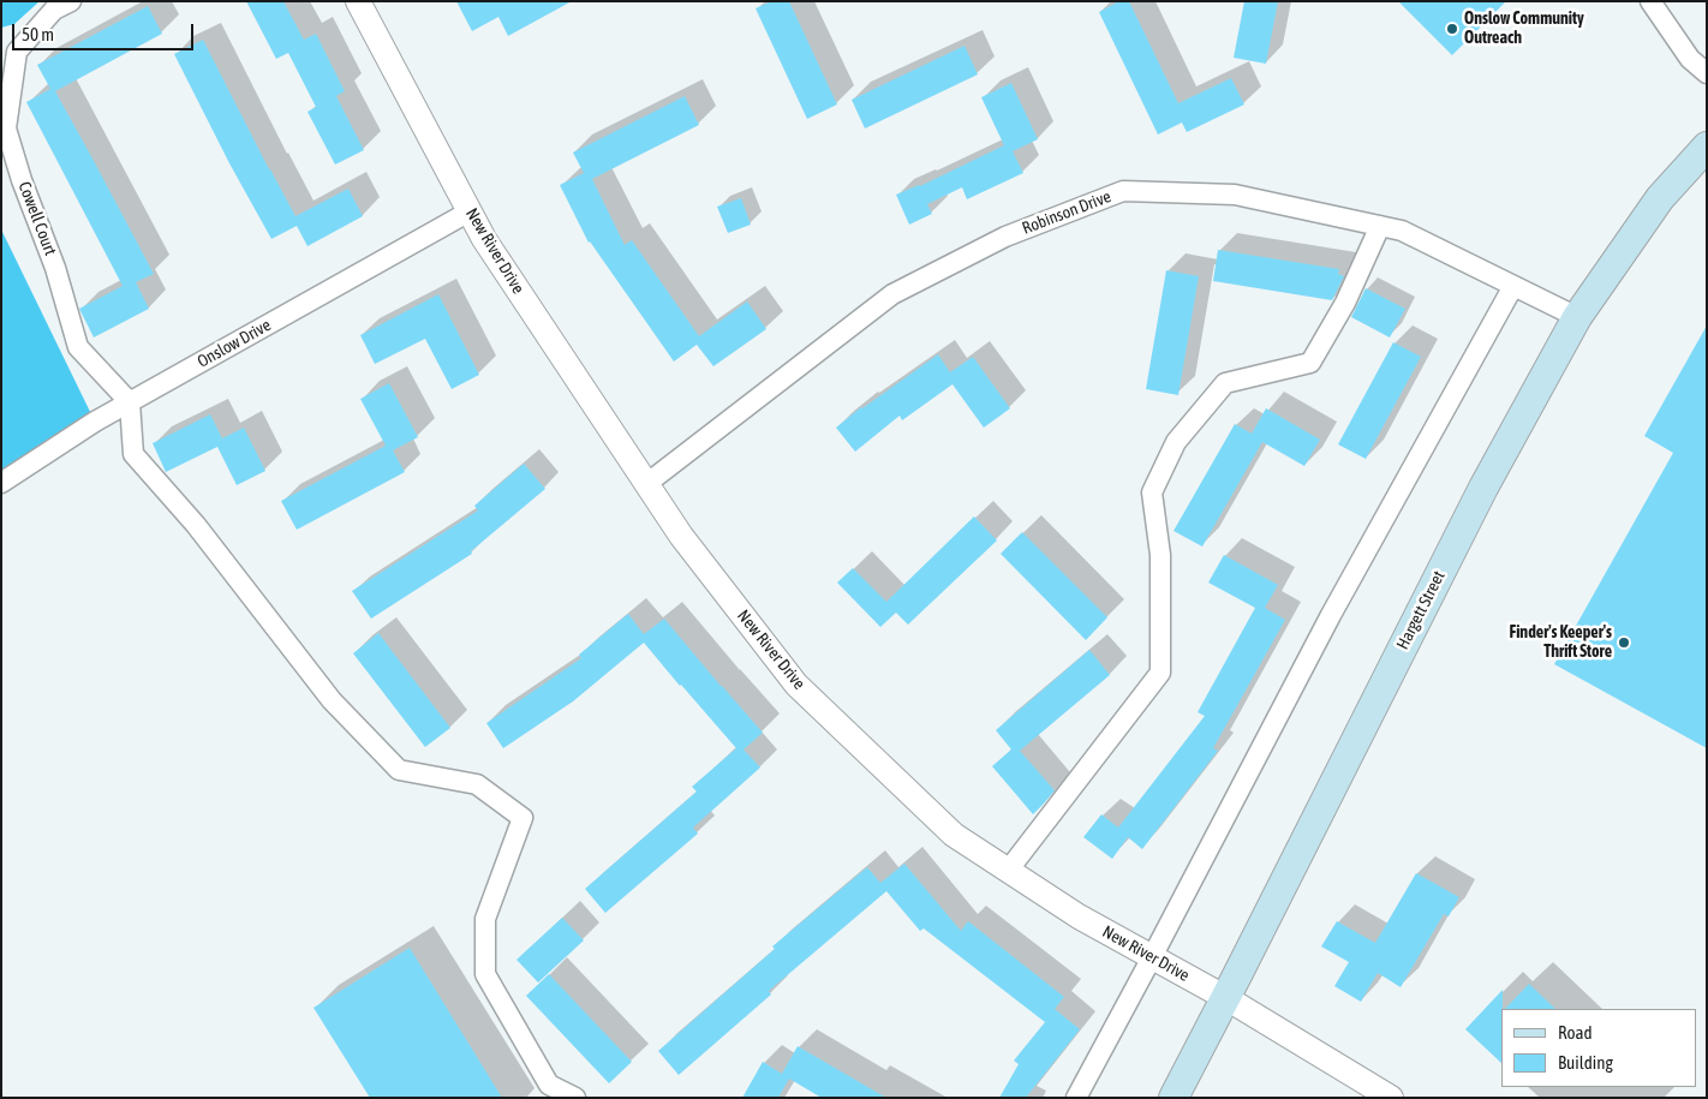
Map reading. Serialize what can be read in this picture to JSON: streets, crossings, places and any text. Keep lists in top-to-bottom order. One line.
{"streets":{"main road":["Hargett Street"],"street":["Robinson Drive","Cowell Court","New River Drive","Onslow Drive"]},"crossings":[["Robinson Drive","New River Drive"],["Robinson Drive","Hargett Street"],["Cowell Court","Onslow Drive"],["New River Drive","Onslow Drive"],["New River Drive","Hargett Street"]],"places":["Onslow Community Outreach","Finder's Keeper's Thrift Store"],"legend":["Road","Building"],"scale_bar":"50 m"}
